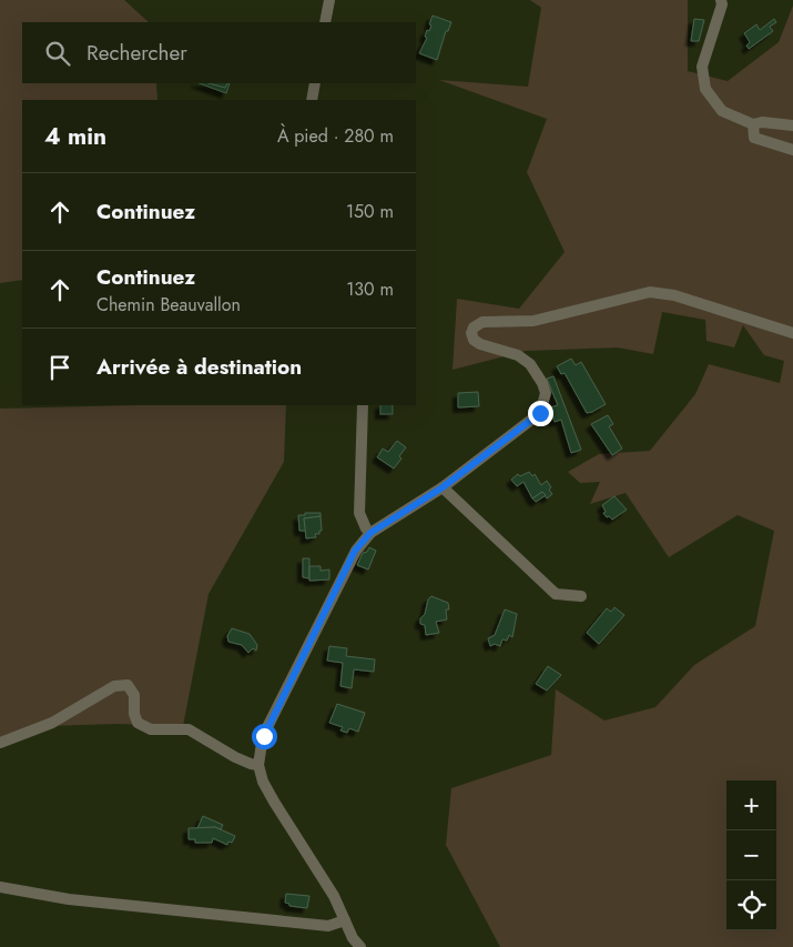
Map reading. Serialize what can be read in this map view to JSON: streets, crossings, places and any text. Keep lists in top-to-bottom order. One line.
{"page":{"search":"Rechercher","heading":["4 min","À pied · 280 m"],"list":[["Continuez","150 m"],["Continuez","Chemin Beauvallon","130 m"],"Arrivée à destination"],"map_buttons":["+","−"]}}
